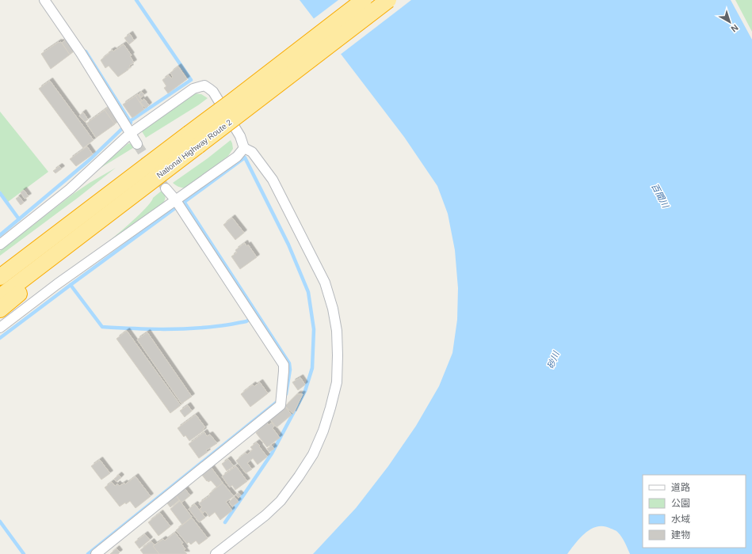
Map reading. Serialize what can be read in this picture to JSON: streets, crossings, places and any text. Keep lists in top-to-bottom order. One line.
{"streets":{"highway":["National Highway Route 2"]},"water":["百間川","砂川"],"legend":["道路","公園","水域","建物"],"north":"bottom right"}
